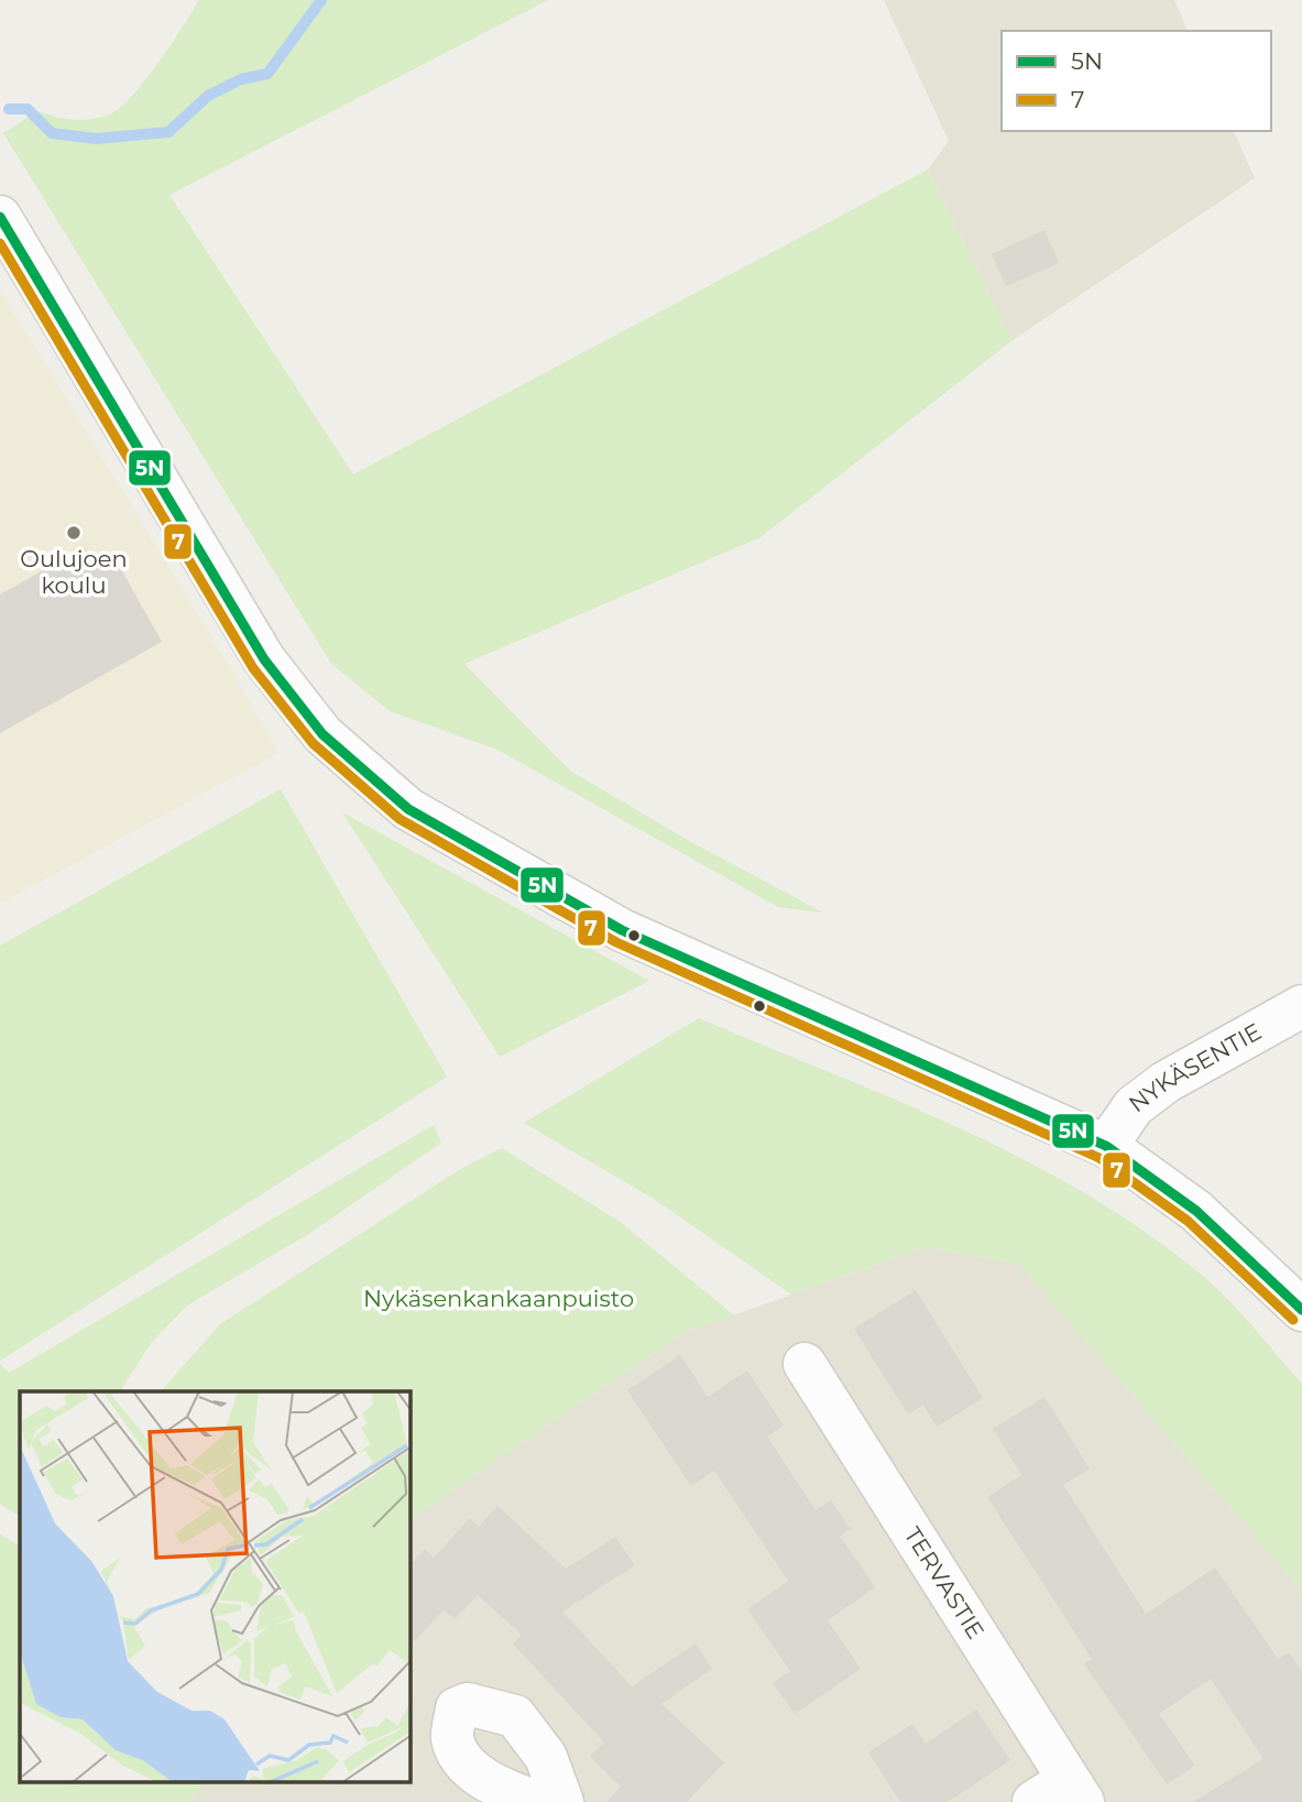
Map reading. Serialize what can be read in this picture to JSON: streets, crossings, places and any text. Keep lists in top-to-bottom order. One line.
{"streets":{"street":["NYKÄSENTIE","TERVASTIE"]},"parks":["Nykäsenkankaanpuisto"],"places":["Oulujoen koulu"],"lines":["transit line 5N","transit line 7"],"legend":["5N","7"]}
